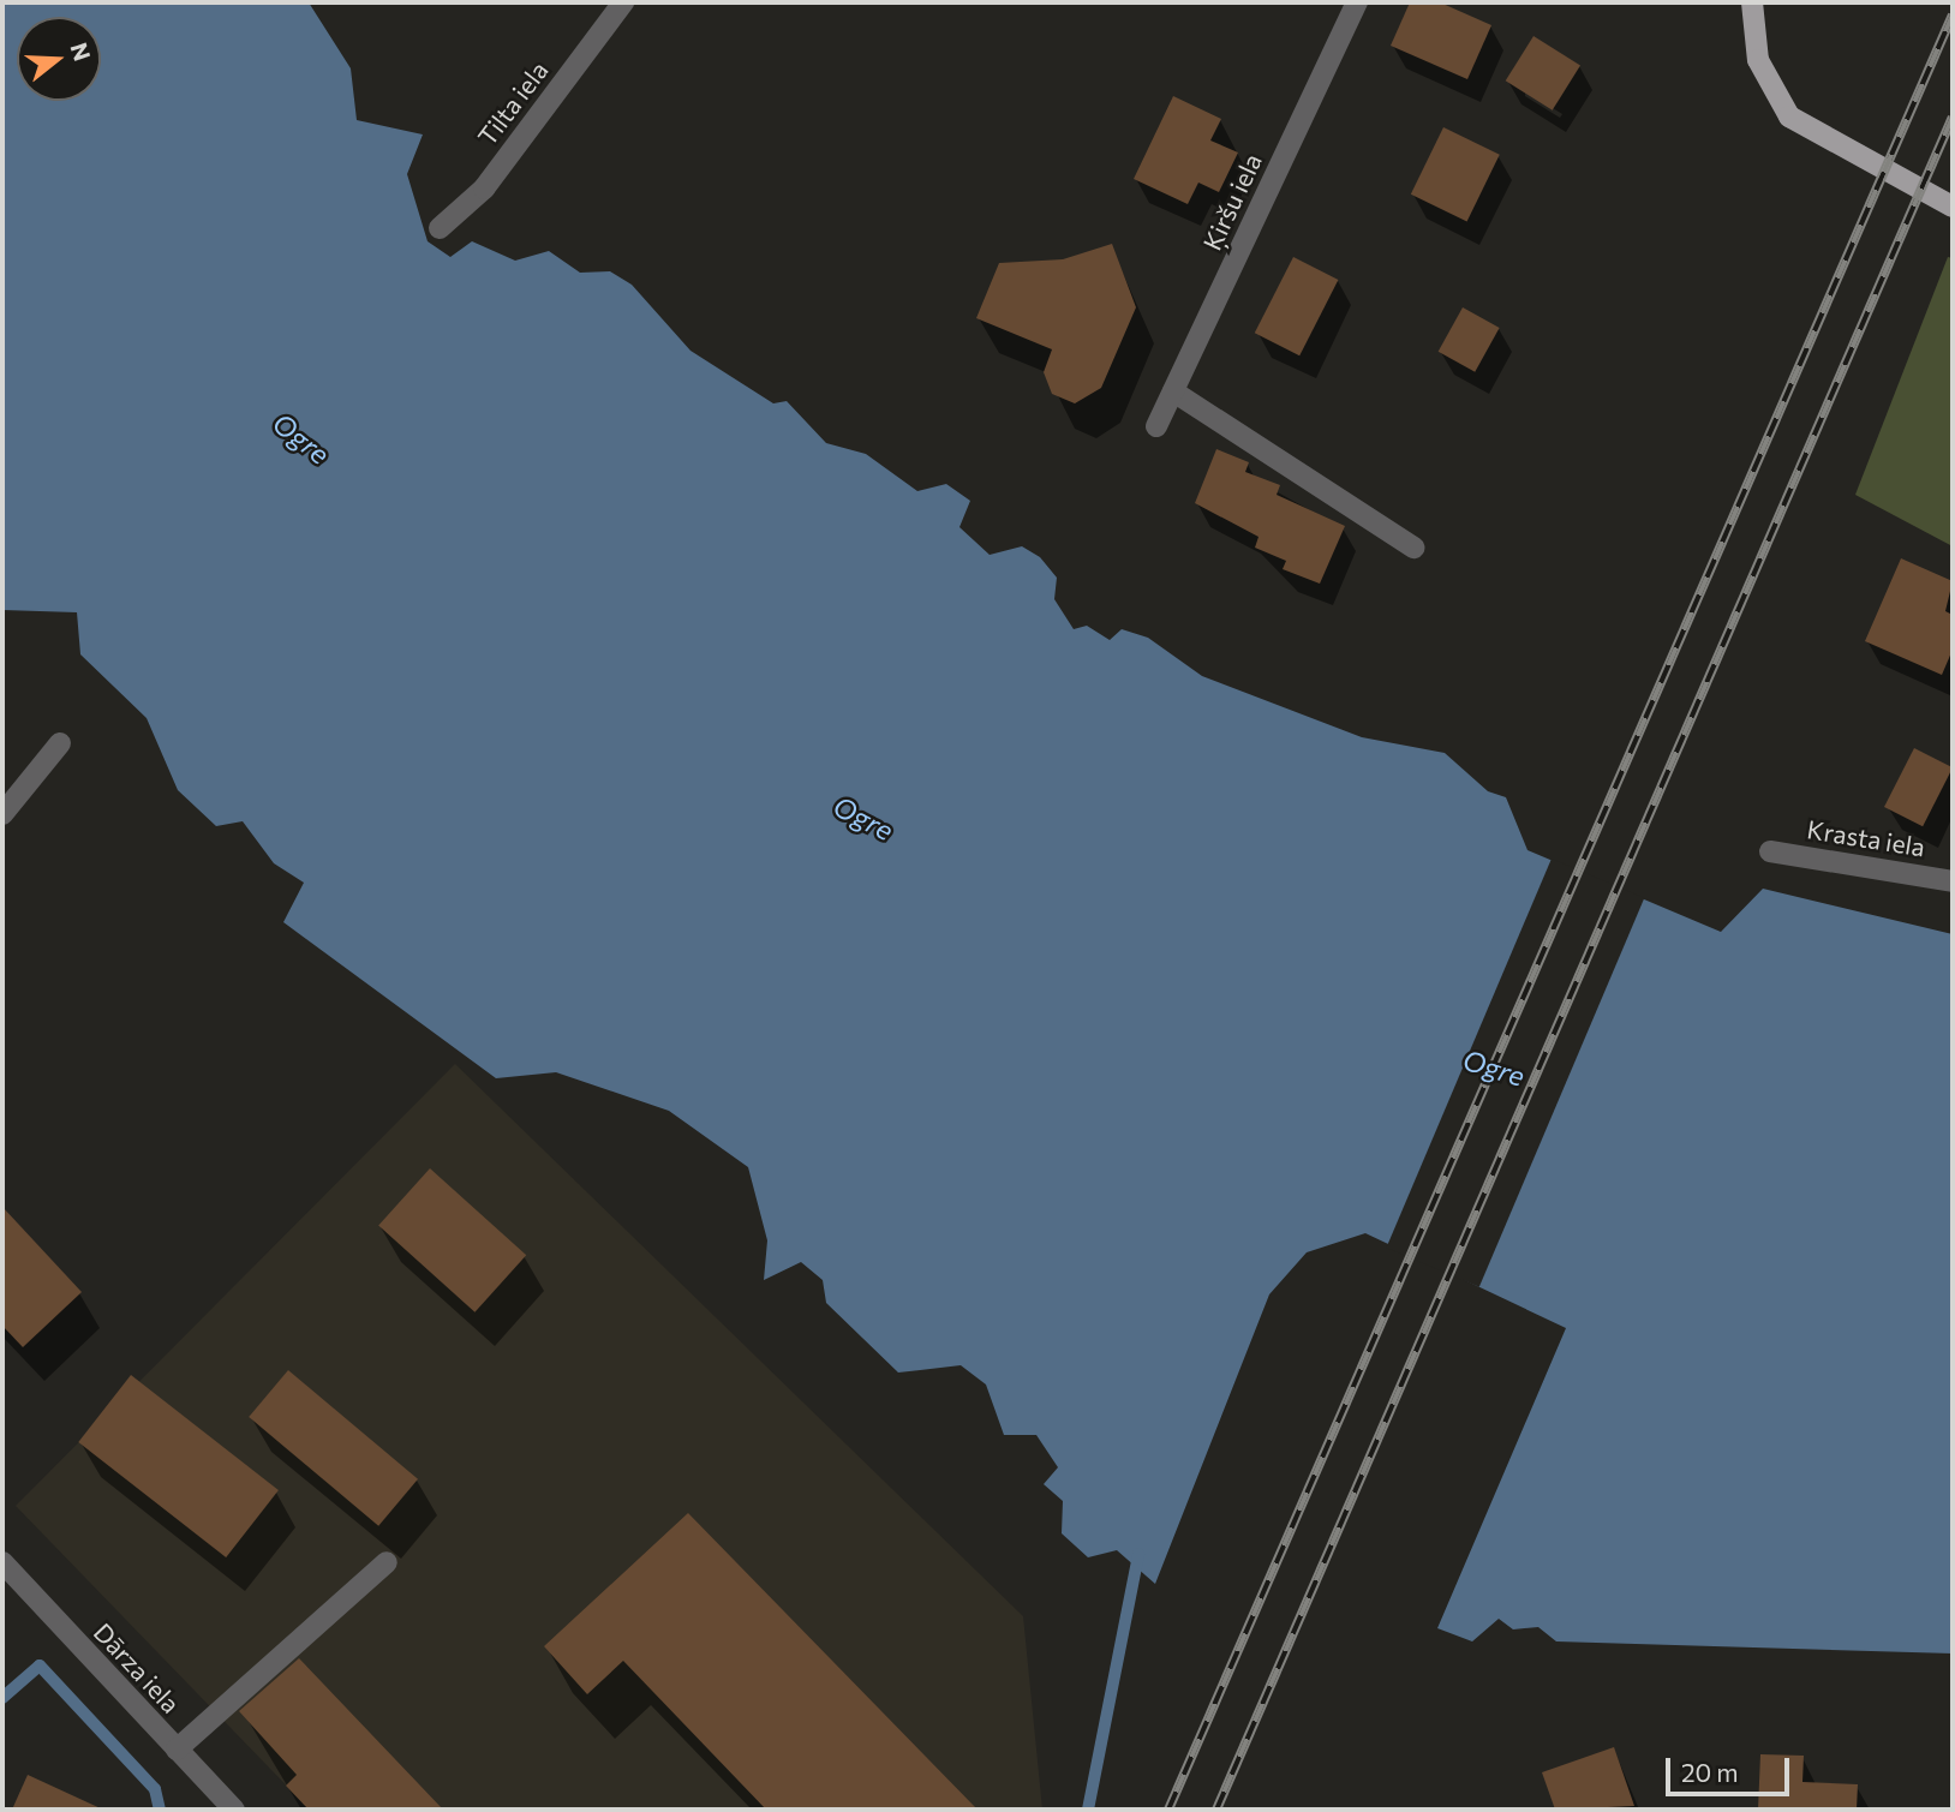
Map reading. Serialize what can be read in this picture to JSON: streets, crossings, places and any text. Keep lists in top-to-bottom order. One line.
{"streets":{"street":["Tilta iela","Ķiršu iela","Krasta iela","Dārza iela"]},"water":["Ogre"],"scale_bar":"20 m","north":"right"}
